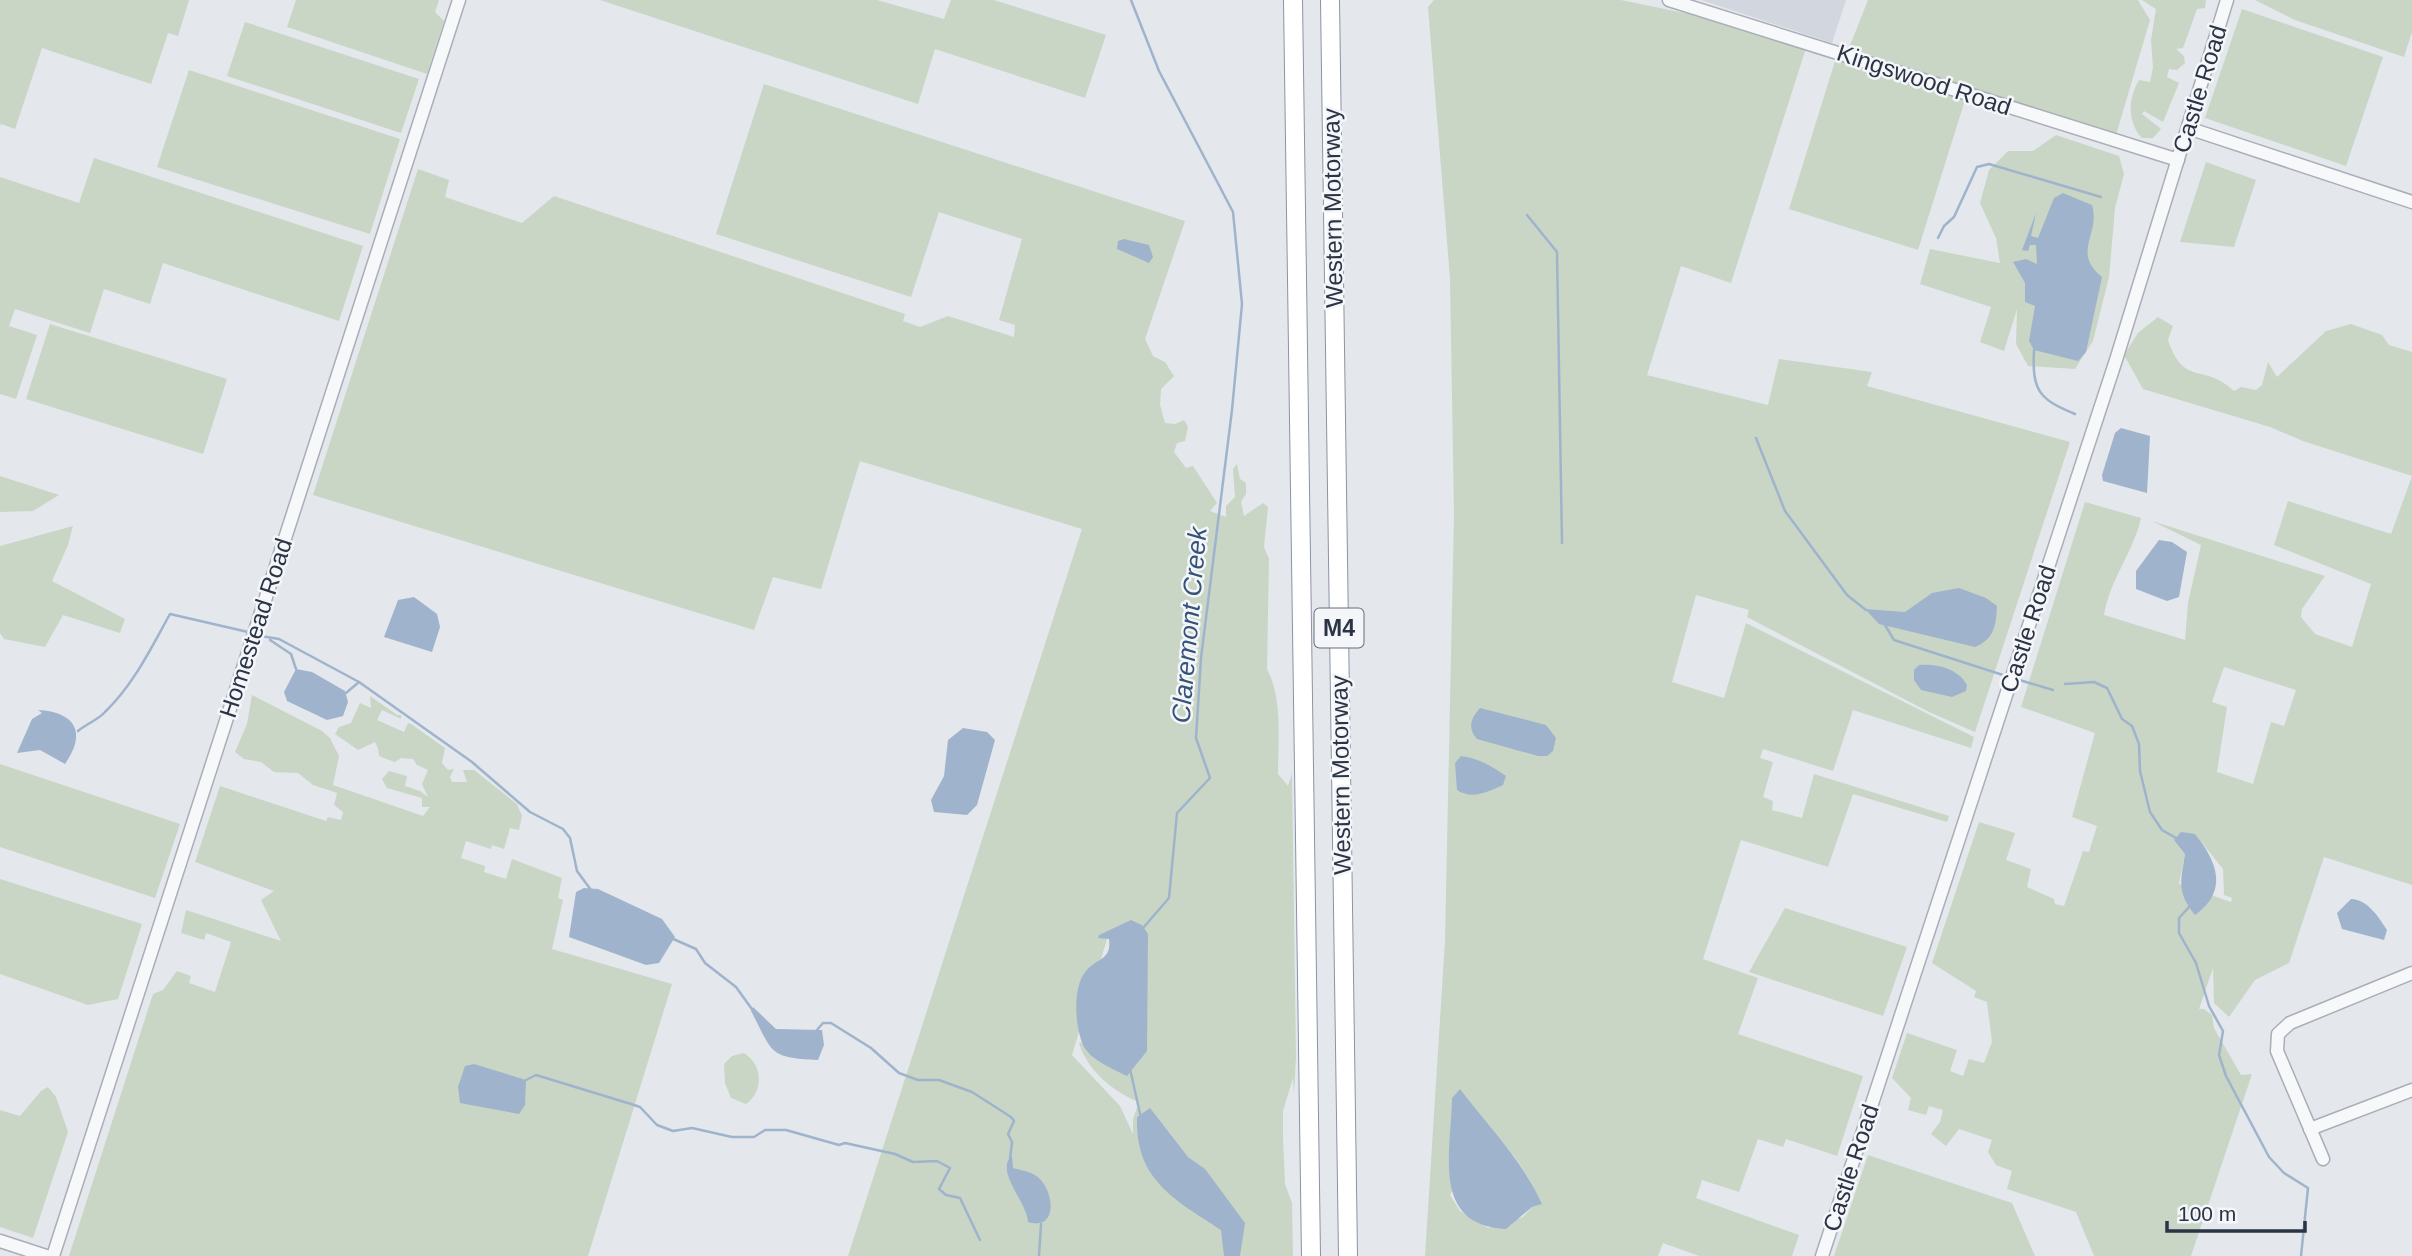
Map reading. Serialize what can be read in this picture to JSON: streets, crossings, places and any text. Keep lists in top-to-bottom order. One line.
{"streets":{"highway":["Western Motorway","M4"],"street":["Kingswood Road","Castle Road","Homestead Road"]},"crossings":[["Kingswood Road","Castle Road"]],"water":["Claremont Creek"],"scale_bar":"100 m"}
